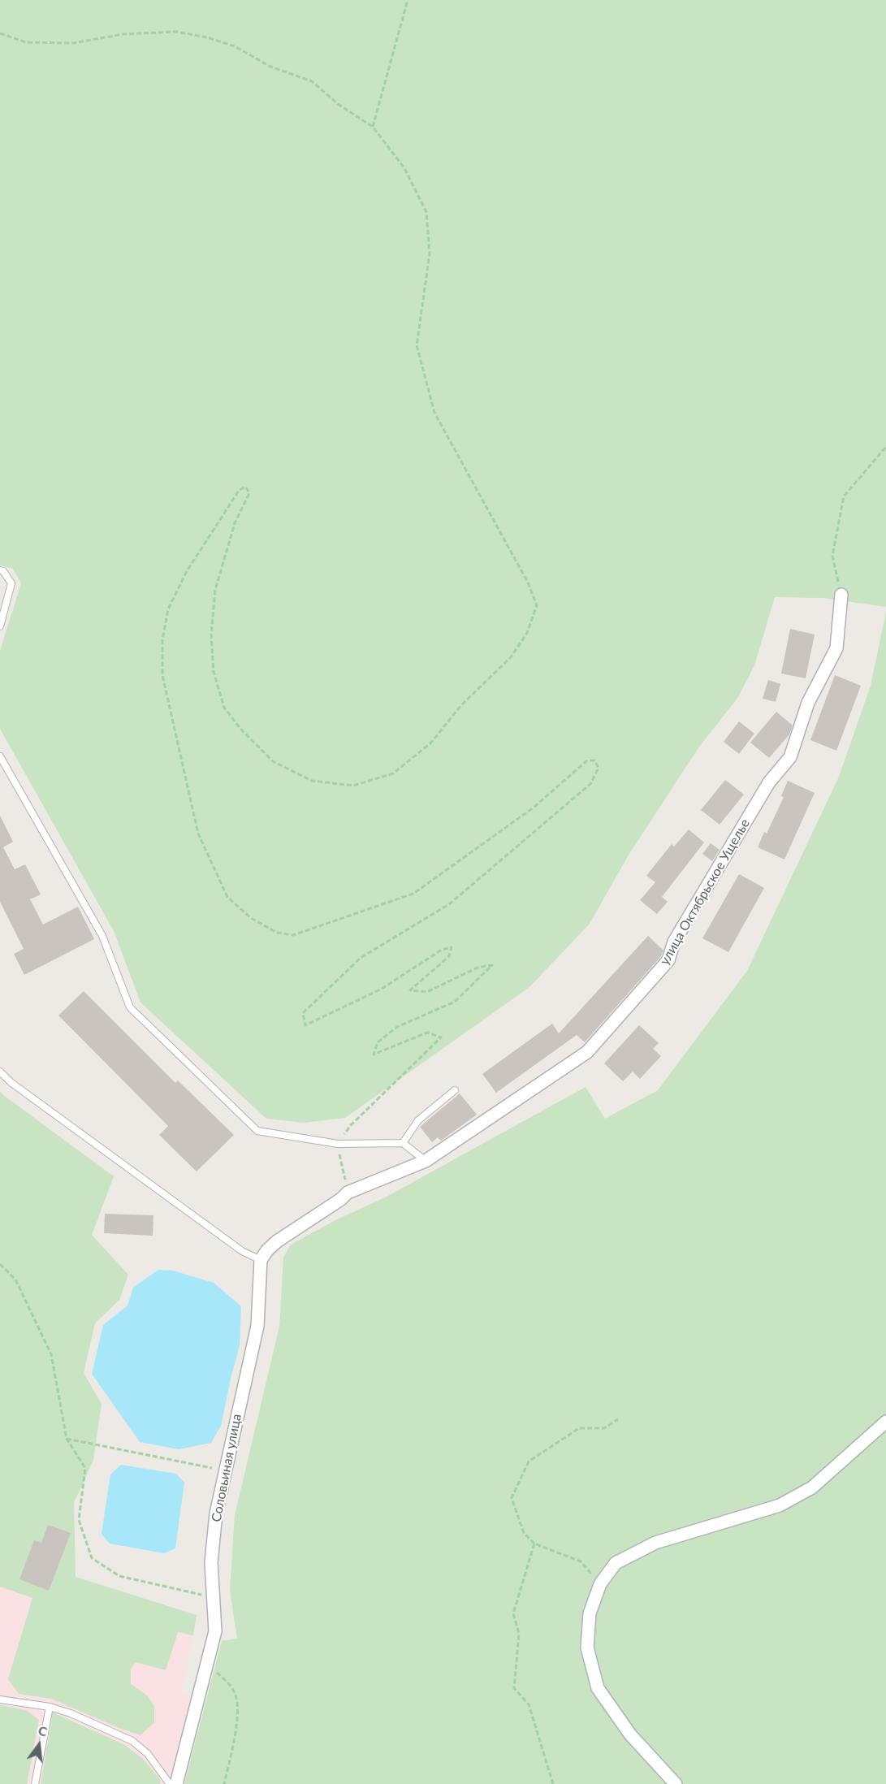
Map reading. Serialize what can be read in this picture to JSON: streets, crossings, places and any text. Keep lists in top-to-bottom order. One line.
{"streets":{"street":["улица Октябрьское Ущелье","Соловьиная улица"]},"north":"top"}
